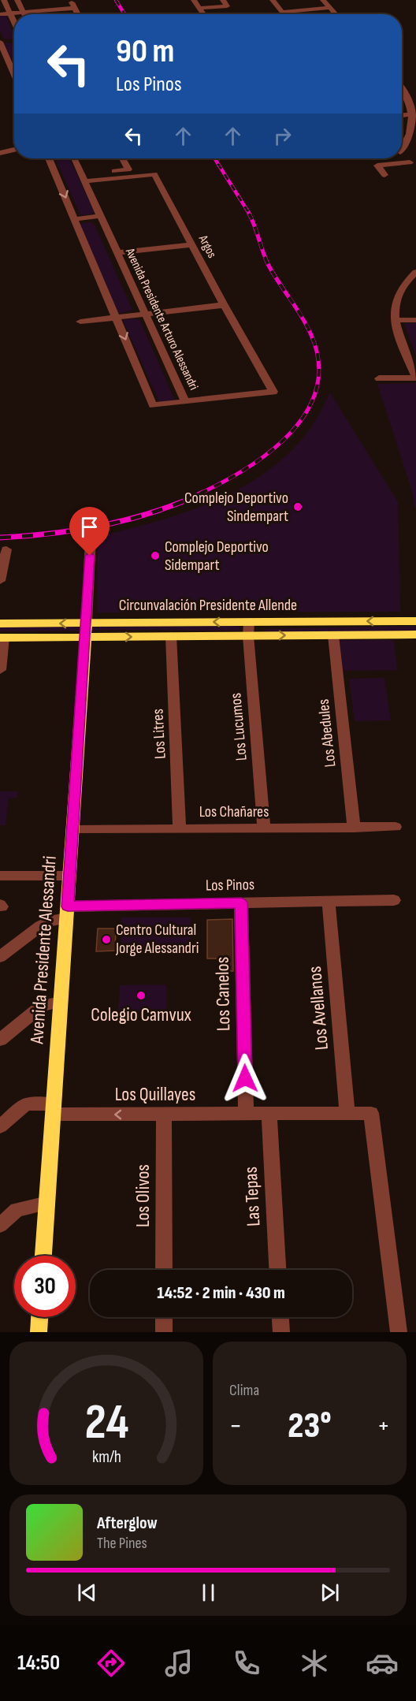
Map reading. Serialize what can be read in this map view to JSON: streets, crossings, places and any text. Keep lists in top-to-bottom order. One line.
{"streets":{"main road":["Circunvalación Presidente Allende","Avenida Presidente Alessandri"],"street":["Argos","Avenida Presidente Arturo Alessandri","Los Lucumos","Los Abedules","Los Litres","Los Chañares","Los Pinos","Los Canelos","Los Avellanos","Los Quillayes","Los Olivos","Las Tepas"]},"crossings":[["Argos","Avenida Presidente Arturo Alessandri"],["Circunvalación Presidente Allende","Los Lucumos"],["Circunvalación Presidente Allende","Los Abedules"],["Circunvalación Presidente Allende","Los Litres"],["Circunvalación Presidente Allende","Avenida Presidente Alessandri"],["Los Lucumos","Los Chañares"],["Los Abedules","Los Chañares"],["Los Litres","Los Chañares"],["Los Chañares","Avenida Presidente Alessandri"],["Los Pinos","Avenida Presidente Alessandri"],["Los Pinos","Los Canelos"],["Los Pinos","Los Avellanos"],["Avenida Presidente Alessandri","Los Quillayes"],["Los Canelos","Los Quillayes"],["Los Avellanos","Los Quillayes"],["Los Quillayes","Los Olivos"],["Los Quillayes","Las Tepas"]],"places":["Complejo Deportivo Sindempart","Complejo Deportivo Sidempart","Centro Cultural Jorge Alessandri","Colegio Camvux"],"page":{"turn":["90 m","Los Pinos"],"limit":"30","trip":"14:52 · 2 min · 430 m","tile":"Clima","heat":["−","23°","+"],"song":["Afterglow","The Pines"],"tabs":"14:50","gauge":["24","km/h"]}}
